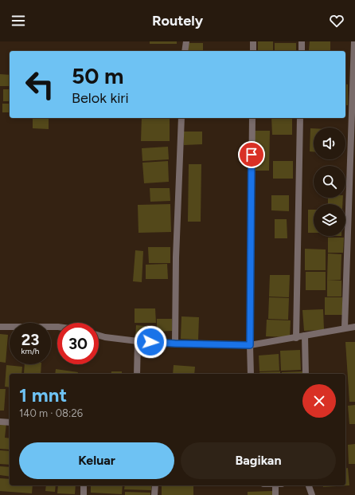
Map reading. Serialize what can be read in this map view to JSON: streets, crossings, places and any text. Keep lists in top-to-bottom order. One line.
{"page":{"header":"Routely","turn":["50 m","Belok kiri"],"speed":"23 km/h","limit":"30","heading":["1 mnt","140 m · 08:26"],"buttons":["Keluar","Bagikan"]}}
